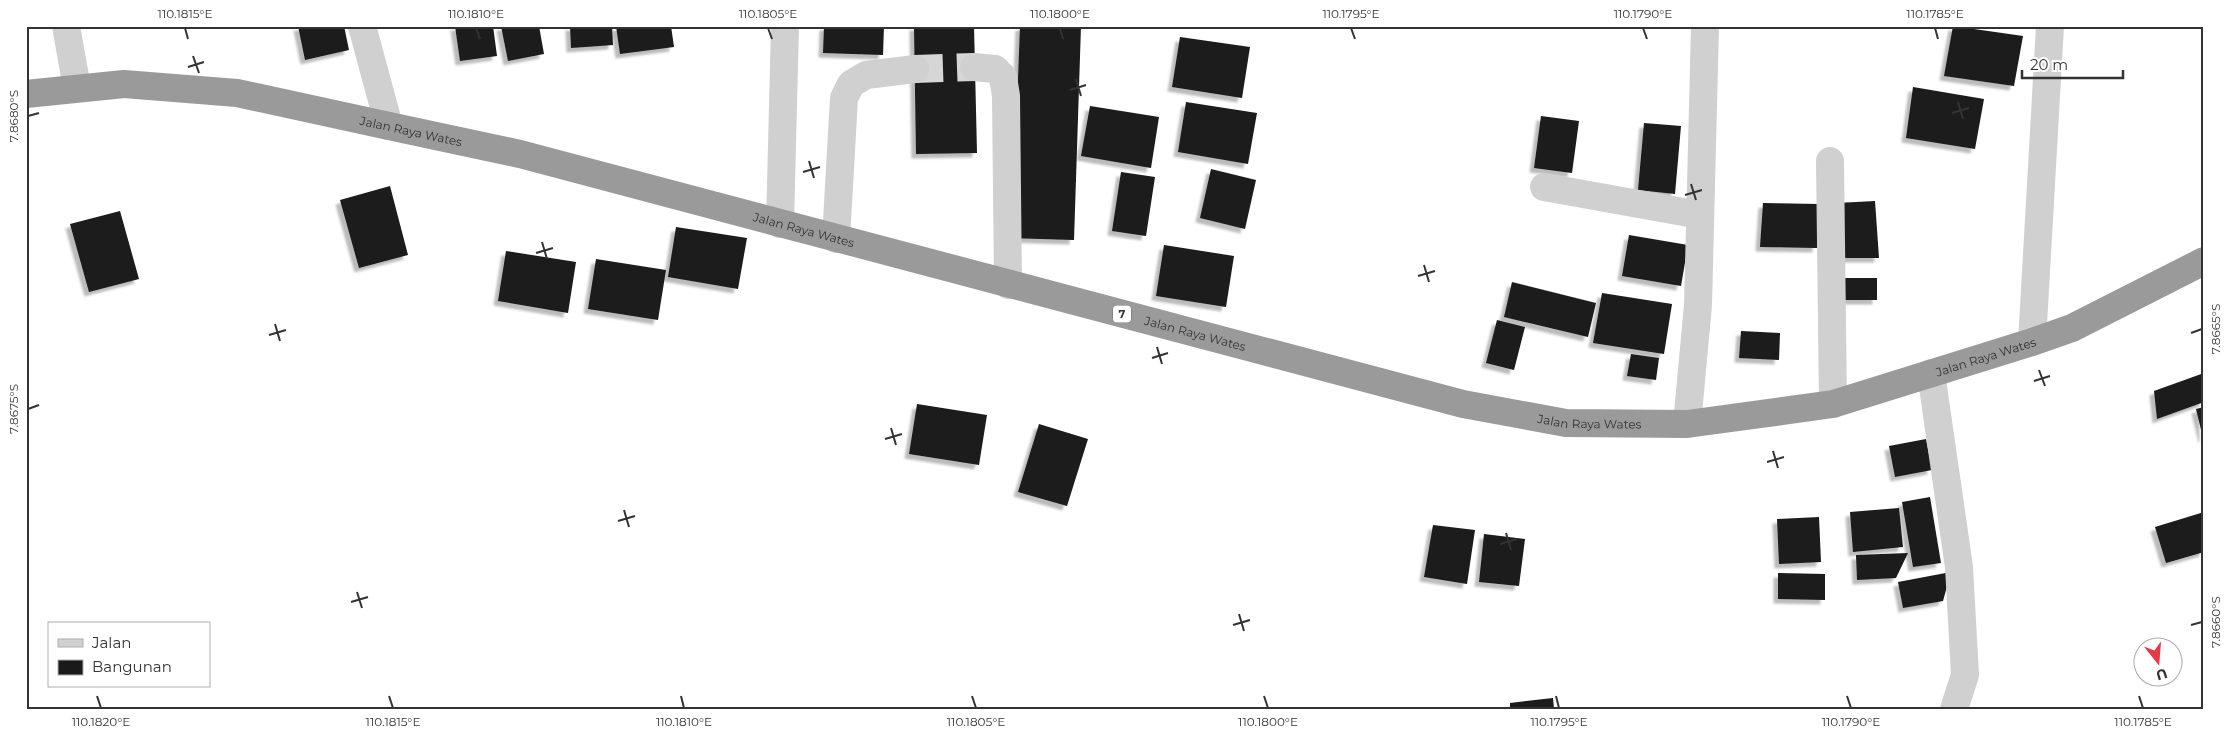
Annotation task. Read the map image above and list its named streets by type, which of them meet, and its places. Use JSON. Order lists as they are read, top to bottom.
{
  "streets": {
    "highway": ["Jalan Raya Wates", "7"]
  },
  "legend": ["Jalan", "Bangunan"],
  "scale_bar": "20 m",
  "north": "bottom",
  "coordinates": [
    "110.1815°E",
    "110.1810°E",
    "110.1805°E",
    "110.1800°E",
    "110.1795°E",
    "110.1790°E",
    "110.1785°E",
    "7.8680°S",
    "7.8665°S",
    "7.8675°S",
    "7.8660°S",
    "110.1820°E"
  ]
}
